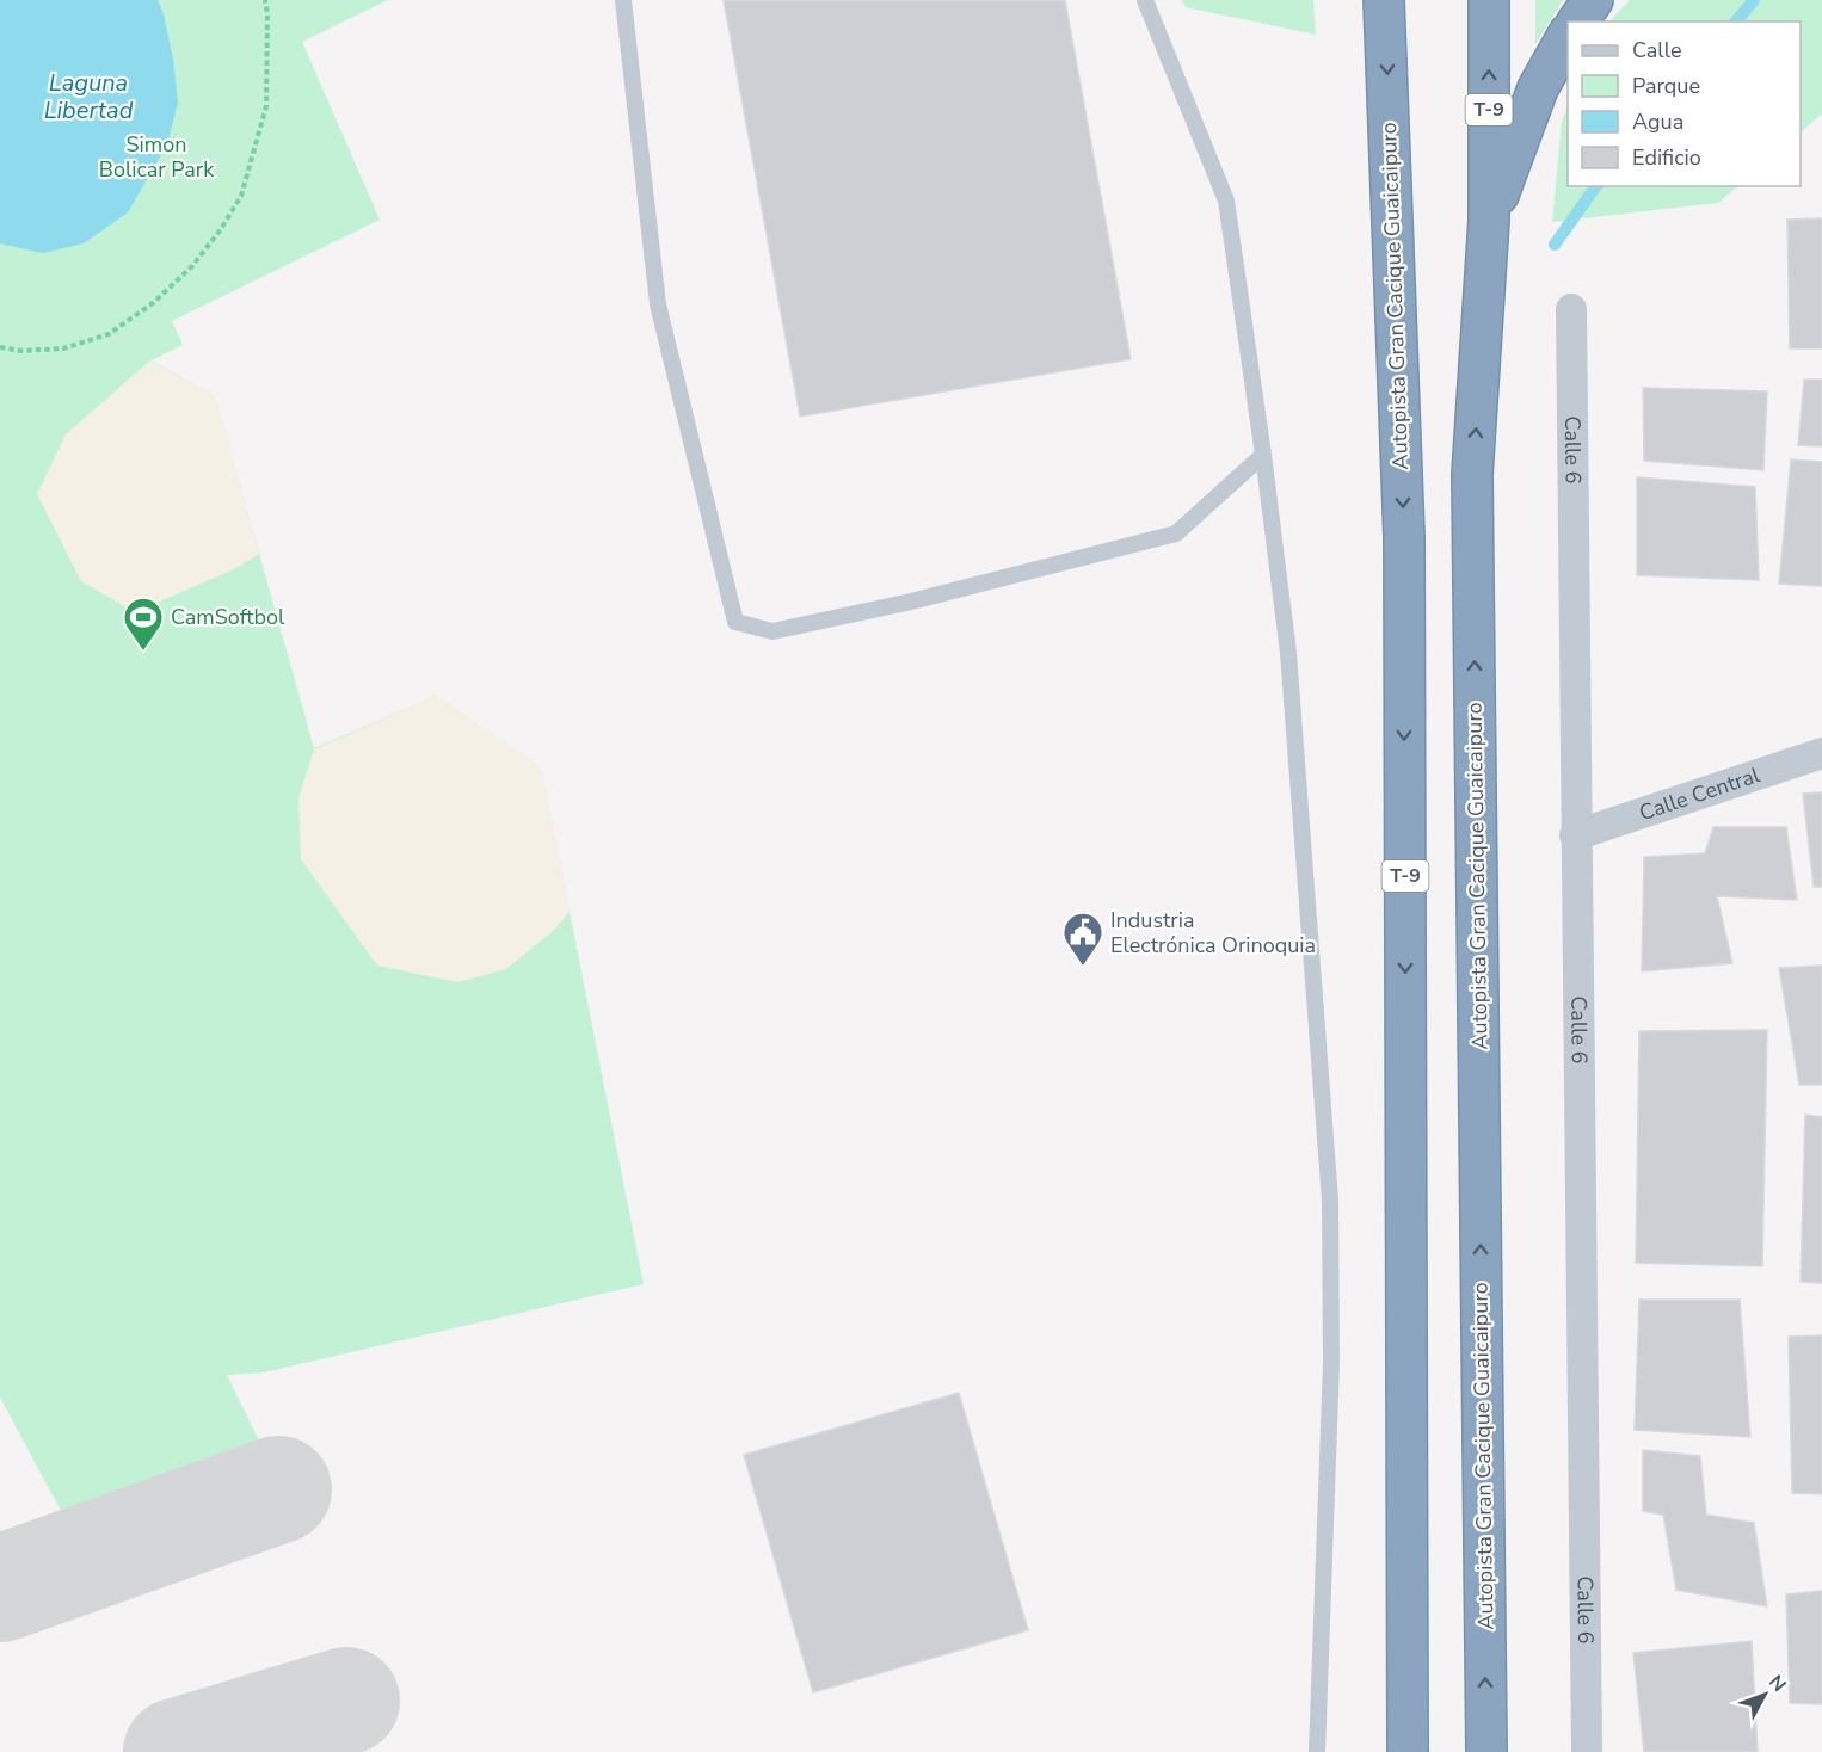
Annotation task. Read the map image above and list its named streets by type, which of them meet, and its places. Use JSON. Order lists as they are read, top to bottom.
{
  "streets": {
    "highway": ["T-9", "Autopista Gran Cacique Guaicaipuro"],
    "street": ["Calle 6", "Calle Central"]
  },
  "crossings": [
    ["Calle 6", "Calle Central"]
  ],
  "water": ["Laguna Libertad"],
  "parks": ["Simon Bolicar Park"],
  "places": {
    "sports": ["CamSoftbol"],
    "public building": ["Industria Electrónica Orinoquia"]
  },
  "legend": [
    "Calle",
    "Parque",
    "Agua",
    "Edificio"
  ],
  "north": "top right"
}
